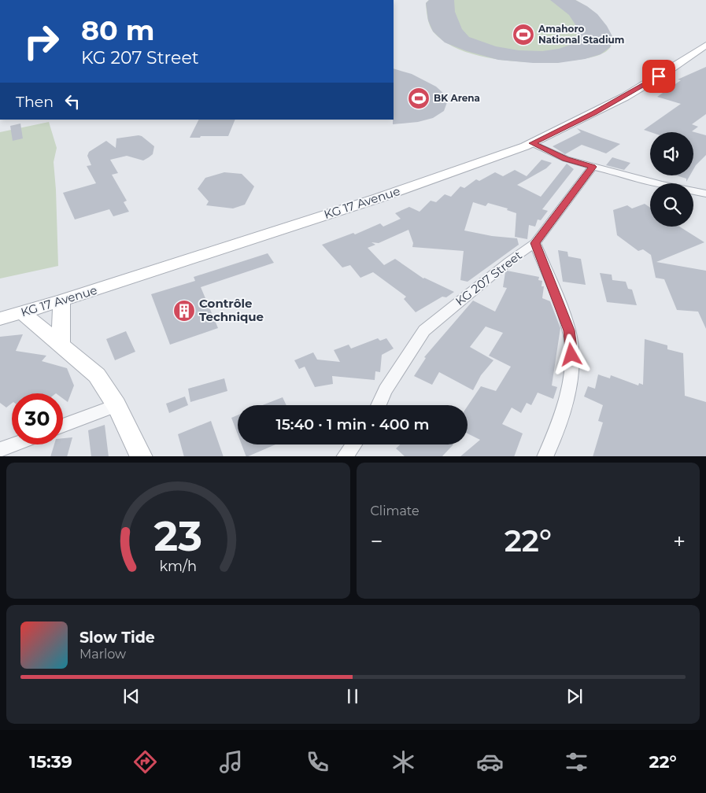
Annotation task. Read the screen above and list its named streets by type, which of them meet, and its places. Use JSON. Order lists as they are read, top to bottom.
{
  "streets": {
    "street": ["KG 17 Avenue", "KG 207 Street"]
  },
  "places": {
    "sports": ["Amahoro National Stadium", "BK Arena"],
    "building": ["Contrôle Technique"]
  },
  "page": {
    "turn": ["80 m", "KG 207 Street"],
    "then": "Then",
    "limit": "30",
    "trip": "15:40 · 1 min · 400 m",
    "tile": "Climate",
    "heat": ["−", "22°", "+"],
    "song": ["Slow Tide", "Marlow"],
    "tabs": ["15:39", "22°"],
    "gauge": ["23", "km/h"]
  }
}
